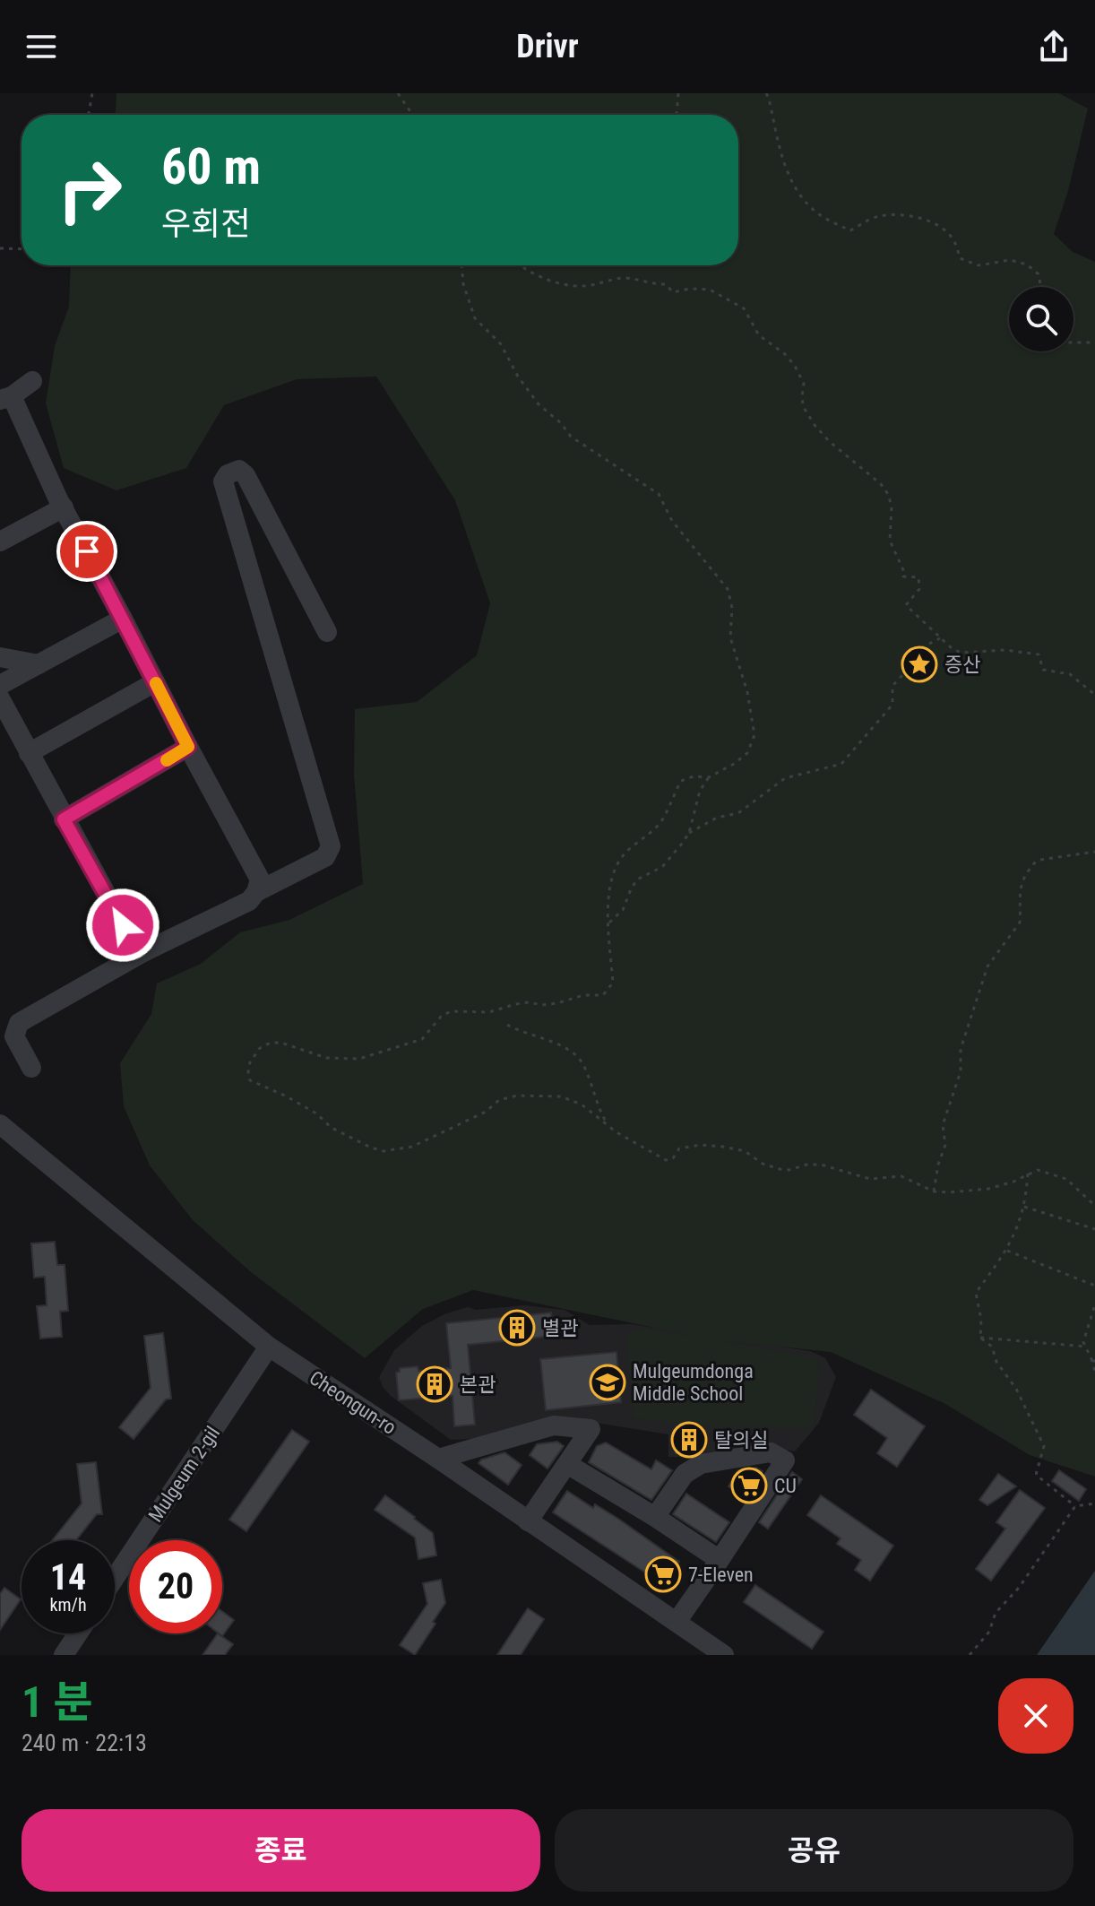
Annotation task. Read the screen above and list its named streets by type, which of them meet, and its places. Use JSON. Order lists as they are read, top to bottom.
{
  "streets": {
    "street": ["Cheongun-ro", "Mulgeum 2-gil"]
  },
  "crossings": [
    ["Cheongun-ro", "Mulgeum 2-gil"]
  ],
  "places": {
    "place": ["증산"],
    "building": ["별관", "본관", "탈의실"],
    "school or university": ["Mulgeumdonga Middle School"],
    "supermarket": ["CU", "7-Eleven"]
  },
  "page": {
    "header": "Drivr",
    "turn": ["60 m", "우회전"],
    "speed": "14 km/h",
    "limit": "20",
    "heading": ["1 분", "240 m · 22:13"],
    "buttons": ["종료", "공유"]
  }
}
